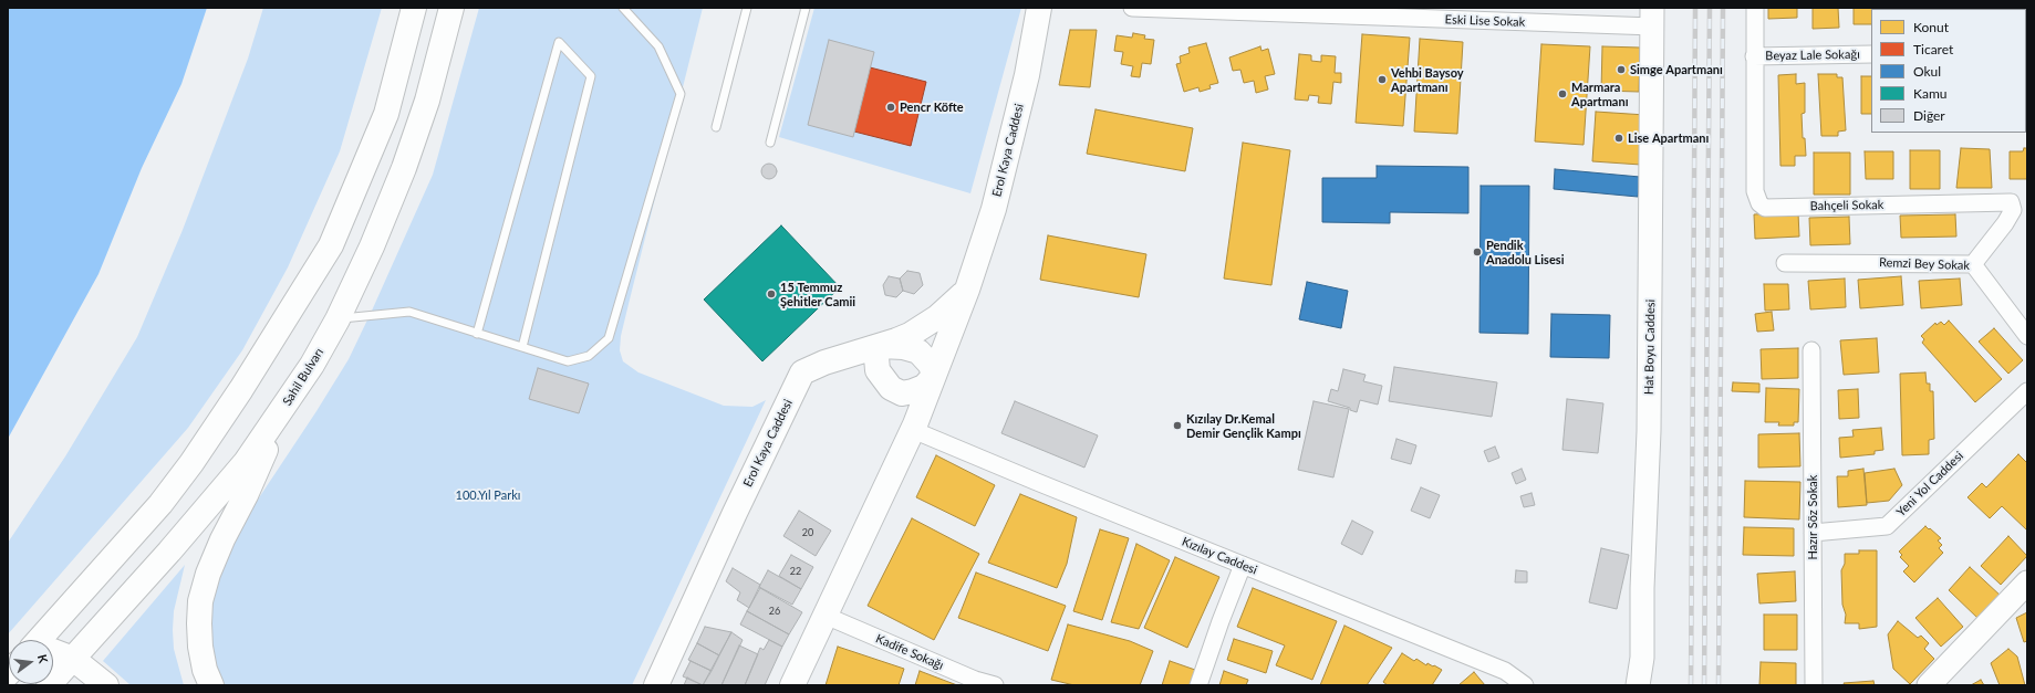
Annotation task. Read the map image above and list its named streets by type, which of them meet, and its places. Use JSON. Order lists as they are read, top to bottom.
{
  "streets": {
    "main road": ["Erol Kaya Caddesi", "Sahil Bulvarı"],
    "street": [
      "Eski Lise Sokak",
      "Beyaz Lale Sokağı",
      "Bahçeli Sokak",
      "Remzi Bey Sokak",
      "Hat Boyu Caddesi",
      "Yeni Yol Caddesi",
      "Hazır Söz Sokak",
      "Kızılay Caddesi",
      "Kadife Sokağı"
    ]
  },
  "crossings": [
    ["Eski Lise Sokak", "Hat Boyu Caddesi"],
    ["Beyaz Lale Sokağı", "Bahçeli Sokak"],
    ["Erol Kaya Caddesi", "Kızılay Caddesi"],
    ["Erol Kaya Caddesi", "Kadife Sokağı"],
    ["Bahçeli Sokak", "Remzi Bey Sokak"],
    ["Yeni Yol Caddesi", "Hazır Söz Sokak"]
  ],
  "parks": ["100.Yıl Parkı"],
  "places": [
    "Simge Apartmanı",
    "Vehbi Baysoy Apartmanı",
    "Marmara Apartmanı",
    "Pencr Köfte",
    "Lise Apartmanı",
    "Pendik Anadolu Lisesi",
    "15 Temmuz Şehitler Camii",
    "Kızılay Dr.Kemal Demir Gençlik Kampı"
  ],
  "house_numbers": ["20", "22", "26"],
  "legend": [
    "Konut",
    "Ticaret",
    "Okul",
    "Kamu",
    "Diğer"
  ],
  "north": "right"
}
